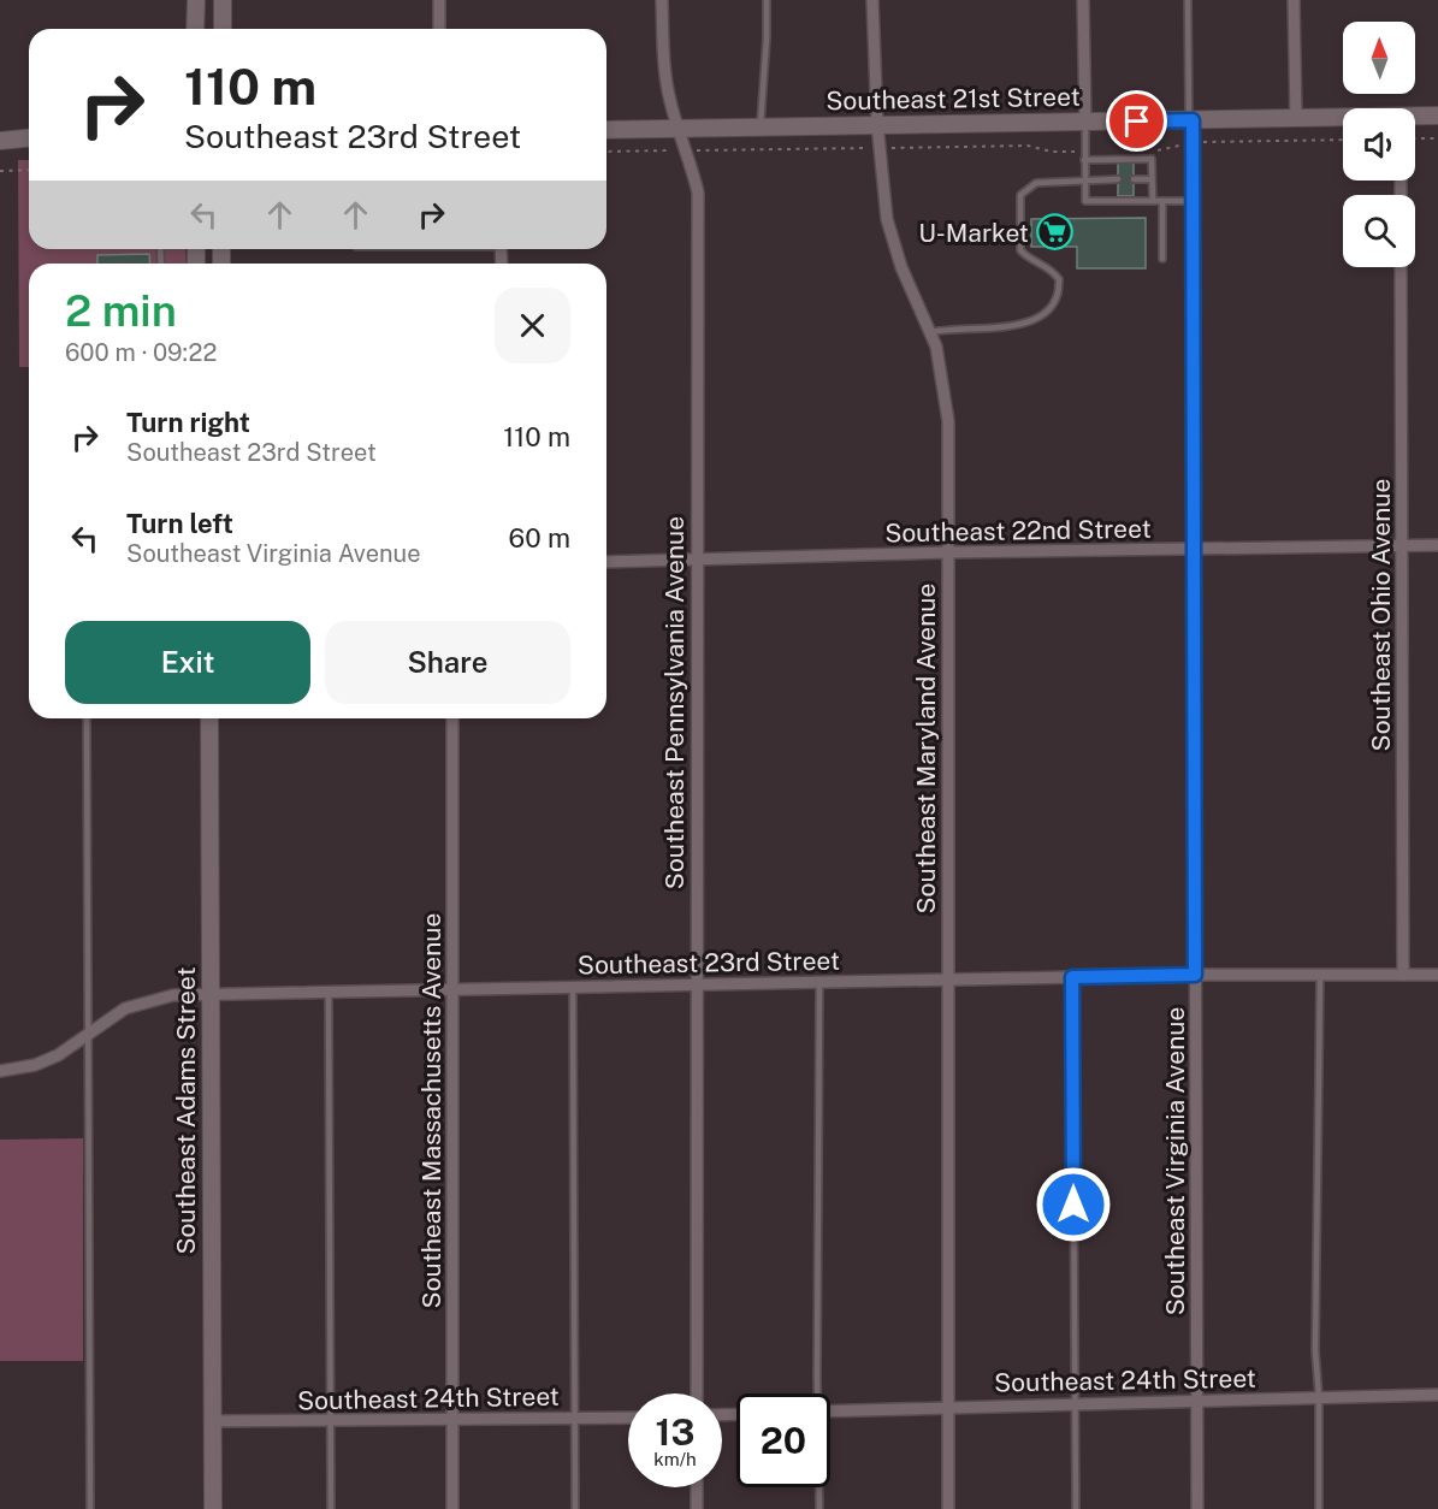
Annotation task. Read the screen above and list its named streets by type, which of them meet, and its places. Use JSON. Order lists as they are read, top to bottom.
{
  "streets": {
    "main road": ["Southeast 21st Street", "Southeast Adams Street"],
    "street": [
      "Southeast 22nd Street",
      "Southeast Ohio Avenue",
      "Southeast Pennsylvania Avenue",
      "Southeast Maryland Avenue",
      "Southeast 23rd Street",
      "Southeast Massachusetts Avenue",
      "Southeast Virginia Avenue",
      "Southeast 24th Street"
    ]
  },
  "crossings": [
    ["Southeast 21st Street", "Southeast Pennsylvania Avenue"],
    ["Southeast 21st Street", "Southeast Maryland Avenue"],
    ["Southeast 21st Street", "Southeast Virginia Avenue"],
    ["Southeast 22nd Street", "Southeast Ohio Avenue"],
    ["Southeast 22nd Street", "Southeast Pennsylvania Avenue"],
    ["Southeast 22nd Street", "Southeast Maryland Avenue"],
    ["Southeast 22nd Street", "Southeast Virginia Avenue"],
    ["Southeast Ohio Avenue", "Southeast 23rd Street"],
    ["Southeast Pennsylvania Avenue", "Southeast 23rd Street"],
    ["Southeast Maryland Avenue", "Southeast 23rd Street"],
    ["Southeast Maryland Avenue", "Southeast 24th Street"],
    ["Southeast 23rd Street", "Southeast Adams Street"],
    ["Southeast 23rd Street", "Southeast Massachusetts Avenue"],
    ["Southeast 23rd Street", "Southeast Virginia Avenue"],
    ["Southeast Adams Street", "Southeast 24th Street"],
    ["Southeast Massachusetts Avenue", "Southeast 24th Street"],
    ["Southeast Virginia Avenue", "Southeast 24th Street"]
  ],
  "places": {
    "supermarket": ["U-Market"]
  },
  "north": "top",
  "page": {
    "turn": ["110 m", "Southeast 23rd Street"],
    "heading": ["2 min", "600 m · 09:22"],
    "list": [
      {
        "name": "Turn right",
        "note": "Southeast 23rd Street",
        "value": "110 m"
      },
      {
        "name": "Turn left",
        "note": "Southeast Virginia Avenue",
        "value": "60 m"
      }
    ],
    "buttons": ["Exit", "Share"],
    "speed": "13 km/h",
    "limit": "20"
  }
}
